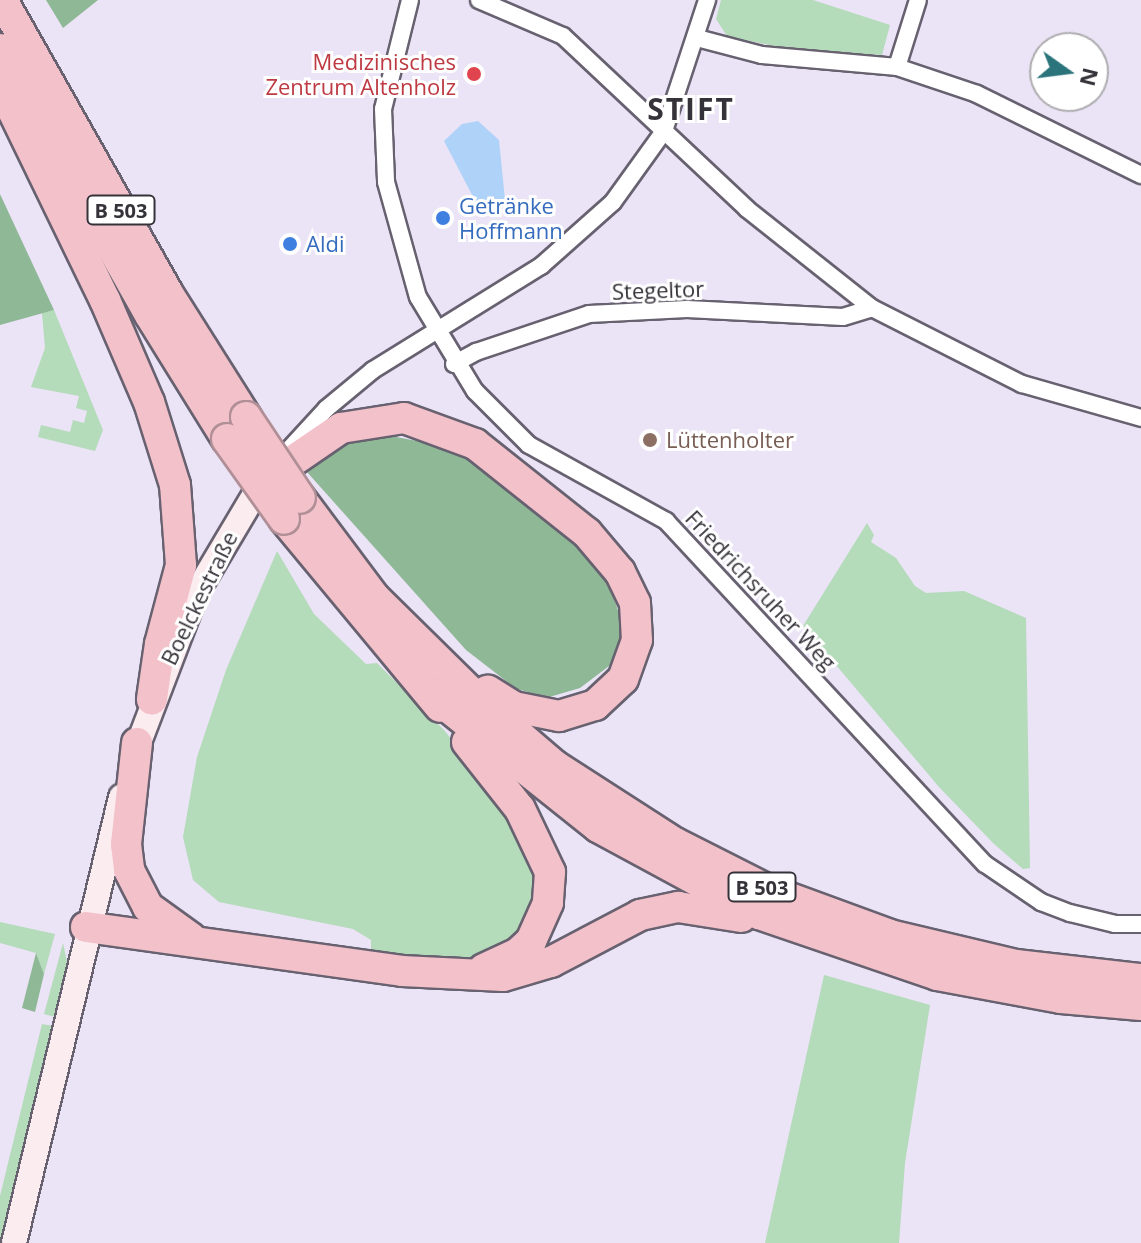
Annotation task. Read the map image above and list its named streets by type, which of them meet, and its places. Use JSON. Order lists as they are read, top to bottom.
{
  "streets": {
    "highway": ["B 503"],
    "street": ["Stegeltor", "Friedrichsruher Weg", "Boelckestraße"]
  },
  "crossings": [
    ["B 503", "Boelckestraße"],
    ["Stegeltor", "Friedrichsruher Weg"],
    ["Friedrichsruher Weg", "Boelckestraße"]
  ],
  "districts": ["STIFT"],
  "places": [
    "Medizinisches Zentrum Altenholz",
    "Getränke Hoffmann",
    "Aldi",
    "Lüttenholter"
  ],
  "north": "right"
}
